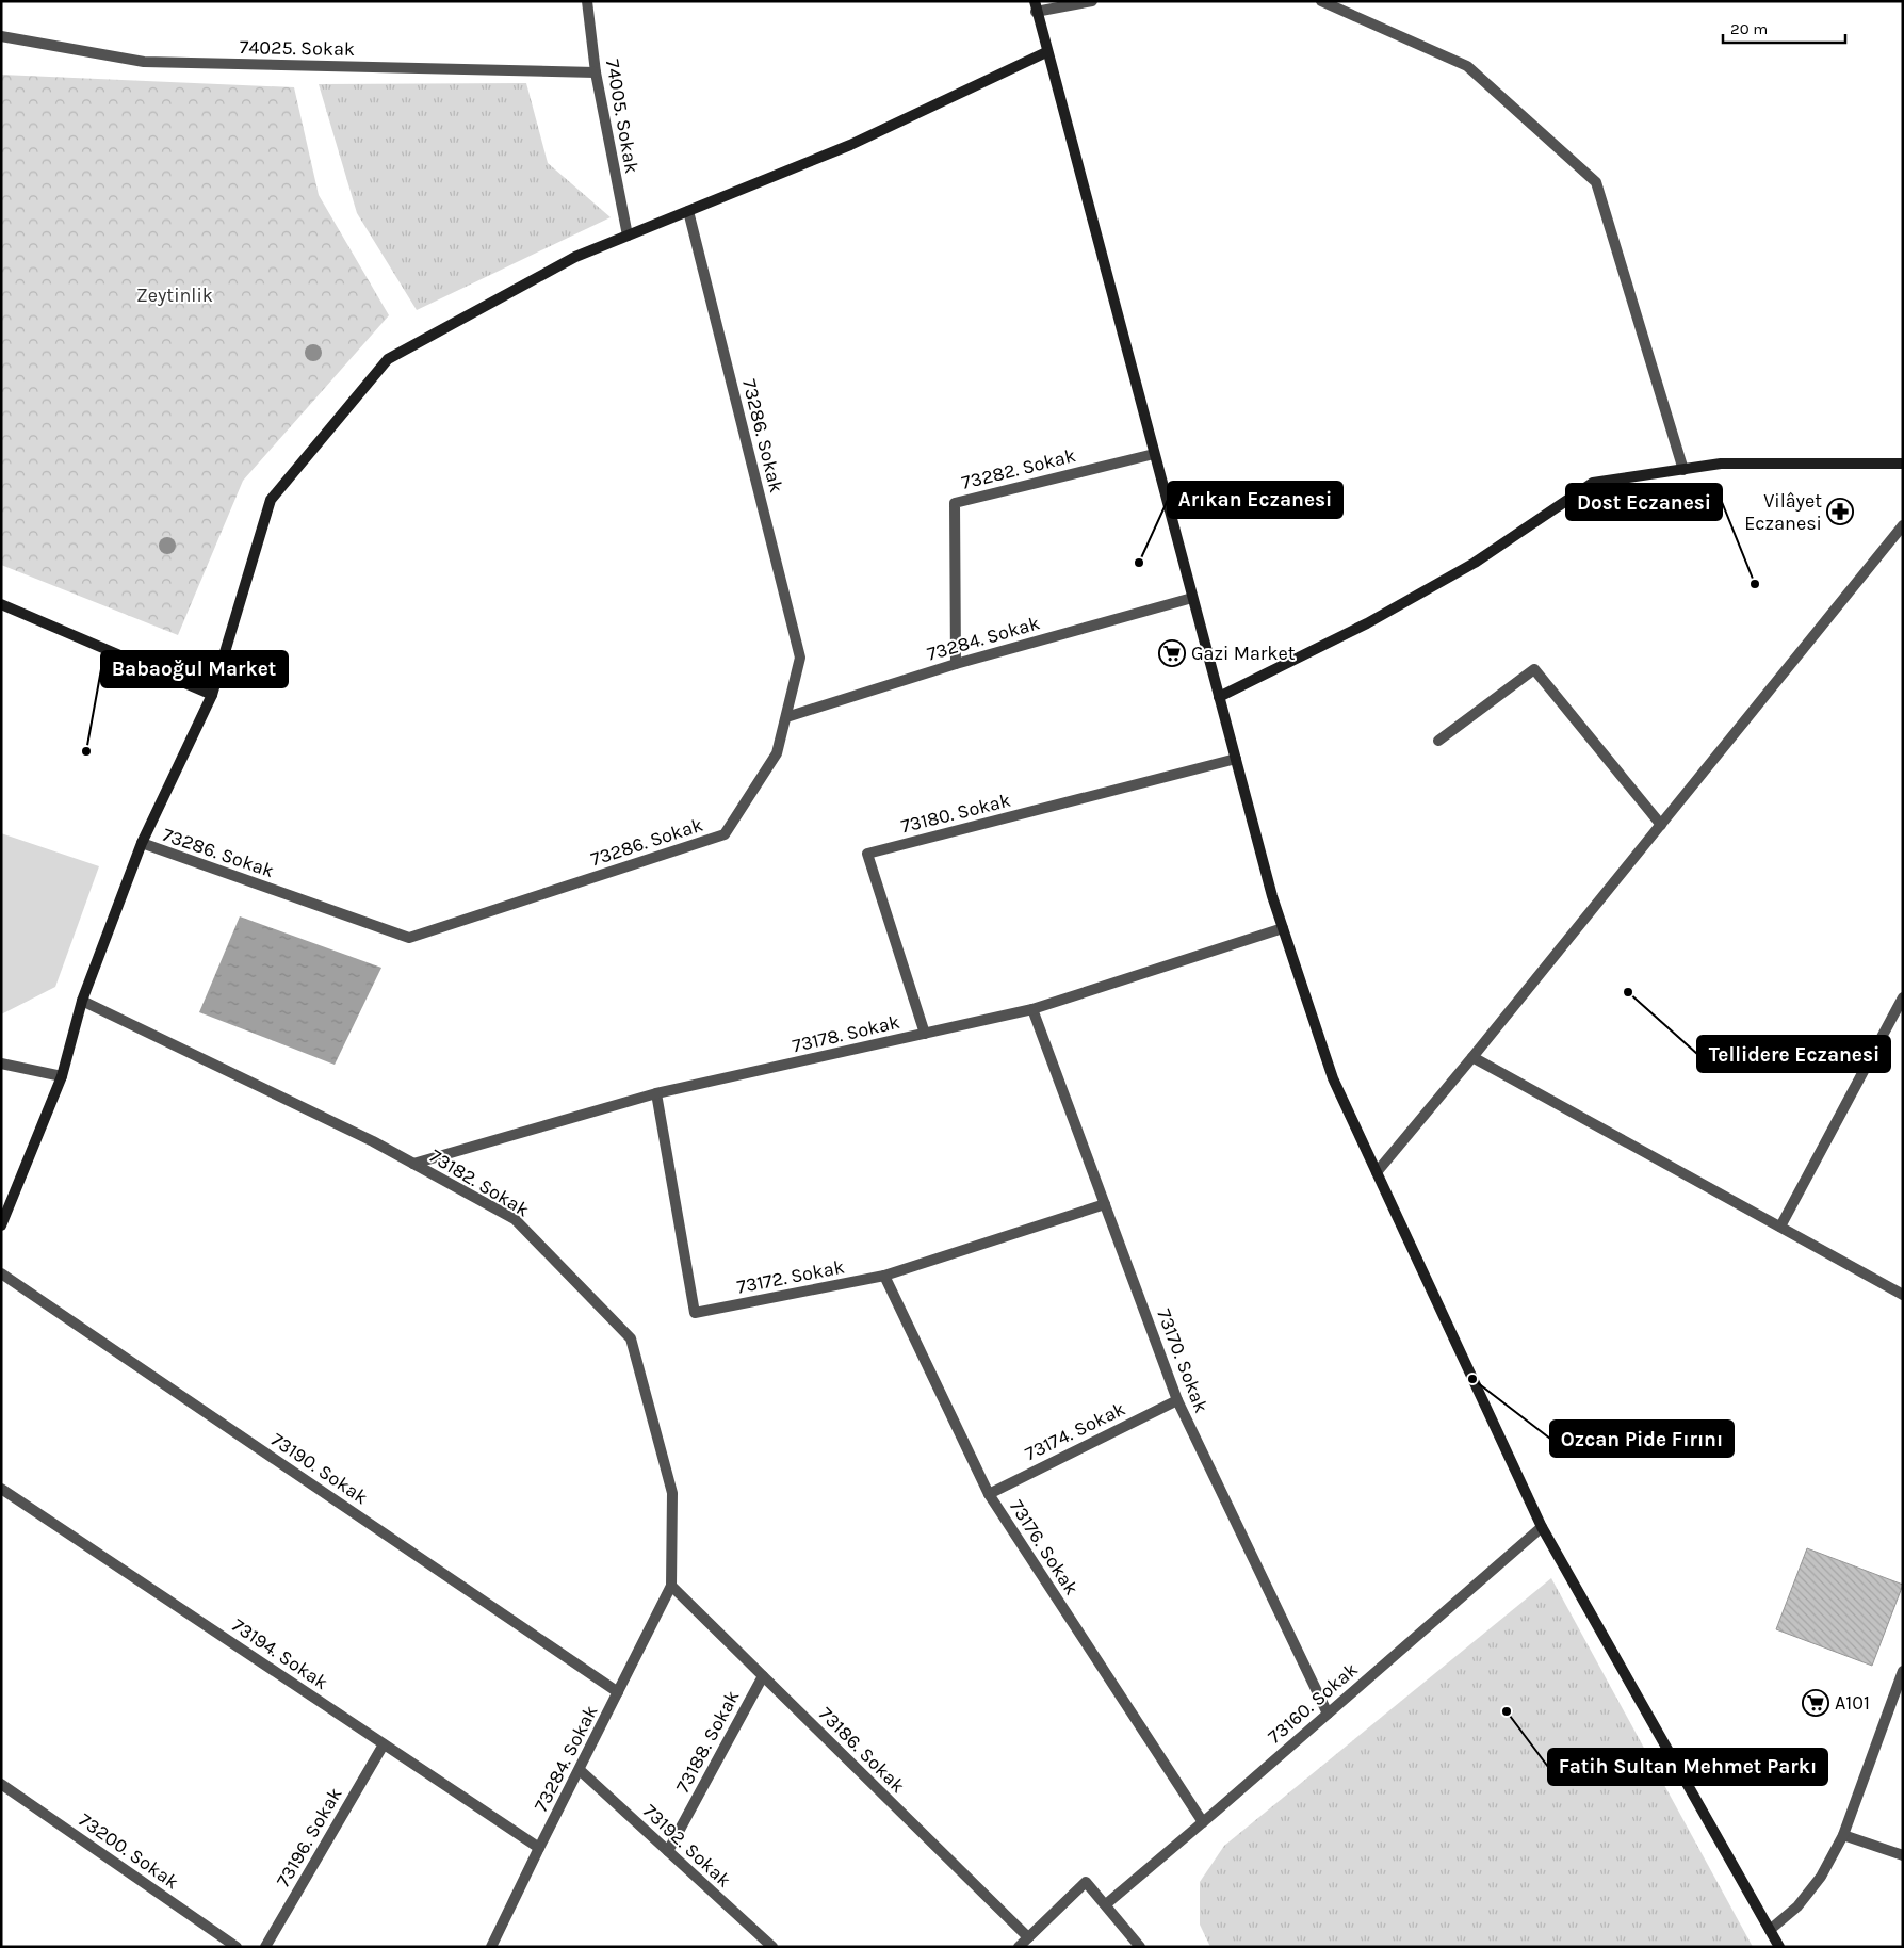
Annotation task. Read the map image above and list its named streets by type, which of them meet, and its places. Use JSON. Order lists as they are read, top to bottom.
{
  "streets": {
    "street": [
      "74025. Sokak",
      "74005. Sokak",
      "73286. Sokak",
      "73282. Sokak",
      "73284. Sokak",
      "73180. Sokak",
      "73178. Sokak",
      "73182. Sokak",
      "73172. Sokak",
      "73170. Sokak",
      "73174. Sokak",
      "73190. Sokak",
      "73176. Sokak",
      "73194. Sokak",
      "73160. Sokak",
      "73188. Sokak",
      "73186. Sokak",
      "73196. Sokak",
      "73192. Sokak",
      "73200. Sokak"
    ]
  },
  "crossings": [
    ["74025. Sokak", "74005. Sokak"],
    ["73286. Sokak", "73284. Sokak"],
    ["73282. Sokak", "73284. Sokak"],
    ["73284. Sokak", "73182. Sokak"],
    ["73284. Sokak", "73190. Sokak"],
    ["73284. Sokak", "73194. Sokak"],
    ["73284. Sokak", "73186. Sokak"],
    ["73284. Sokak", "73192. Sokak"],
    ["73180. Sokak", "73178. Sokak"],
    ["73178. Sokak", "73182. Sokak"],
    ["73178. Sokak", "73172. Sokak"],
    ["73178. Sokak", "73170. Sokak"],
    ["73182. Sokak", "73186. Sokak"],
    ["73172. Sokak", "73170. Sokak"],
    ["73172. Sokak", "73176. Sokak"],
    ["73170. Sokak", "73174. Sokak"],
    ["73170. Sokak", "73160. Sokak"],
    ["73174. Sokak", "73176. Sokak"],
    ["73176. Sokak", "73160. Sokak"],
    ["73194. Sokak", "73196. Sokak"],
    ["73188. Sokak", "73186. Sokak"],
    ["73188. Sokak", "73192. Sokak"]
  ],
  "parks": ["Zeytinlik"],
  "places": {
    "pharmacy": ["Vilâyet Eczanesi"],
    "other": [
      "Arıkan Eczanesi",
      "Dost Eczanesi",
      "Babaoğul Market",
      "Tellidere Eczanesi",
      "Ozcan Pide Fırını",
      "Fatih Sultan Mehmet Parkı"
    ],
    "supermarket": ["Gazi Market", "A101"]
  },
  "scale_bar": "20 m"
}
